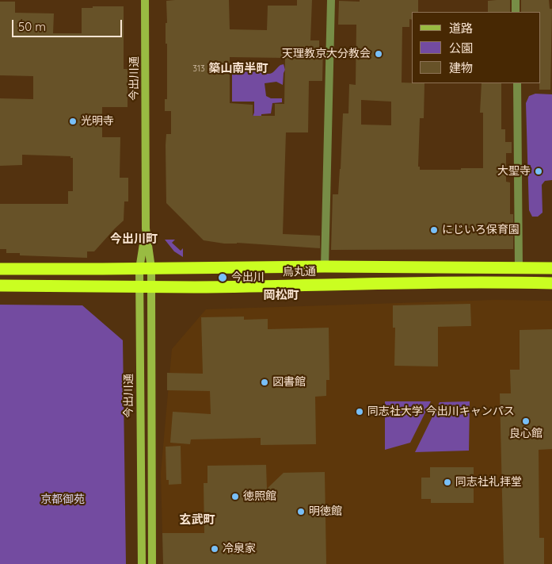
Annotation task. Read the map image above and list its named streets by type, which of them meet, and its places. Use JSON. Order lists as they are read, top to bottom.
{
  "streets": {
    "highway": ["烏丸通"],
    "main road": ["今出川通"]
  },
  "crossings": [
    ["今出川通", "烏丸通"]
  ],
  "districts": [
    "築山南半町",
    "今出川町",
    "岡松町",
    "玄武町"
  ],
  "parks": ["京都御苑"],
  "places": [
    "天理教京大分教会",
    "光明寺",
    "大聖寺",
    "にじいろ保育園",
    "今出川",
    "図書館",
    "同志社大学 今出川キャンパス",
    "良心館",
    "同志社礼拝堂",
    "徳照館",
    "明徳館",
    "冷泉家"
  ],
  "house_numbers": ["313"],
  "legend": ["道路", "公園", "建物"],
  "scale_bar": "50 m"
}
